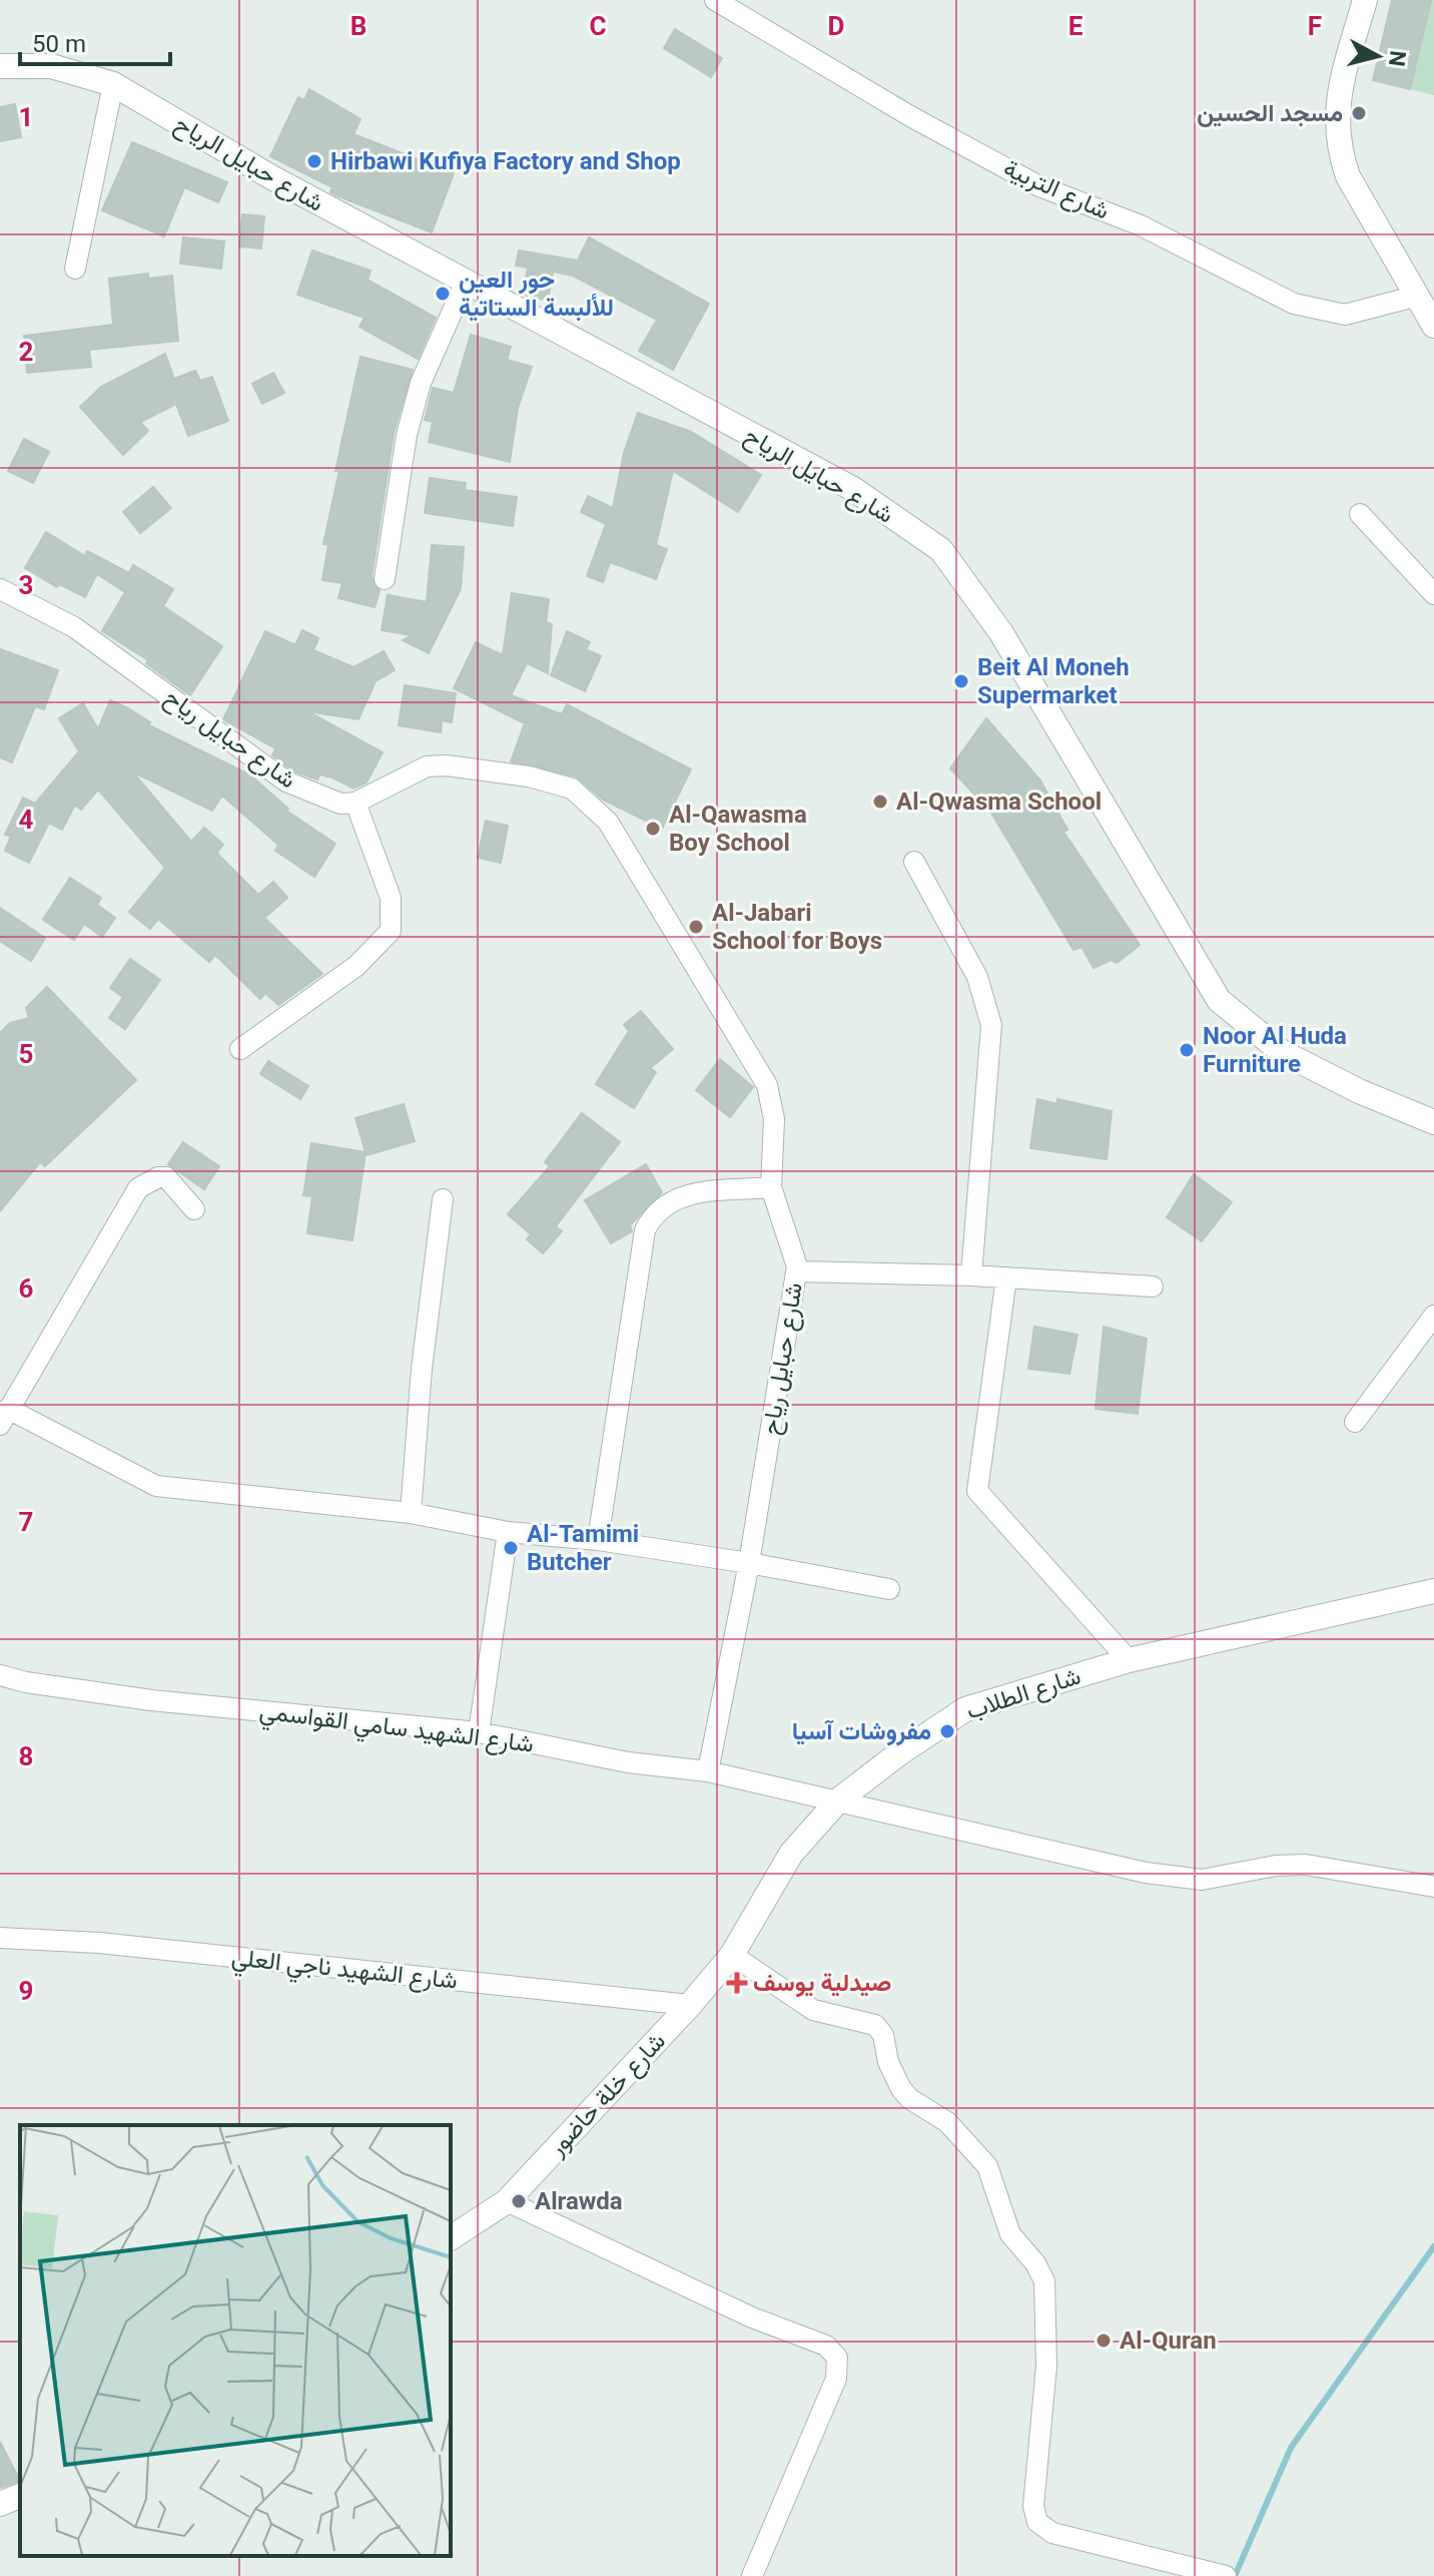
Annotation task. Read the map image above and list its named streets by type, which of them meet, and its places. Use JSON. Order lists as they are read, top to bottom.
{
  "streets": {
    "street": [
      "شارع حبايل الرياح",
      "شارع التربية",
      "شارع حبايل رياح",
      "شارع الطلاب",
      "شارع الشهيد سامي القواسمي",
      "شارع الشهيد ناجي العلي",
      "شارع خلة حاضور"
    ]
  },
  "crossings": [
    ["شارع حبايل رياح", "شارع الشهيد سامي القواسمي"],
    ["شارع الطلاب", "شارع الشهيد سامي القواسمي"],
    ["شارع الطلاب", "شارع الشهيد ناجي العلي"],
    ["شارع الطلاب", "شارع خلة حاضور"],
    ["شارع الشهيد ناجي العلي", "شارع خلة حاضور"]
  ],
  "places": {
    "other": [
      "مسجد الحسين",
      "Hirbawi Kufiya Factory and Shop",
      "حور العين للألبسة الستاتية",
      "Beit Al Moneh Supermarket",
      "Al-Qwasma School",
      "Al-Qawasma Boy School",
      "Al-Jabari School for Boys",
      "Noor Al Huda Furniture",
      "Al-Tamimi Butcher",
      "مفروشات آسيا",
      "Alrawda",
      "Al-Quran"
    ],
    "health": ["صيدلية يوسف"]
  },
  "scale_bar": "50 m",
  "north": "right",
  "grid": {
    "columns": [
      "B",
      "C",
      "D",
      "E",
      "F"
    ],
    "rows": [
      "1",
      "2",
      "3",
      "4",
      "5",
      "6",
      "7",
      "8",
      "9"
    ]
  }
}
